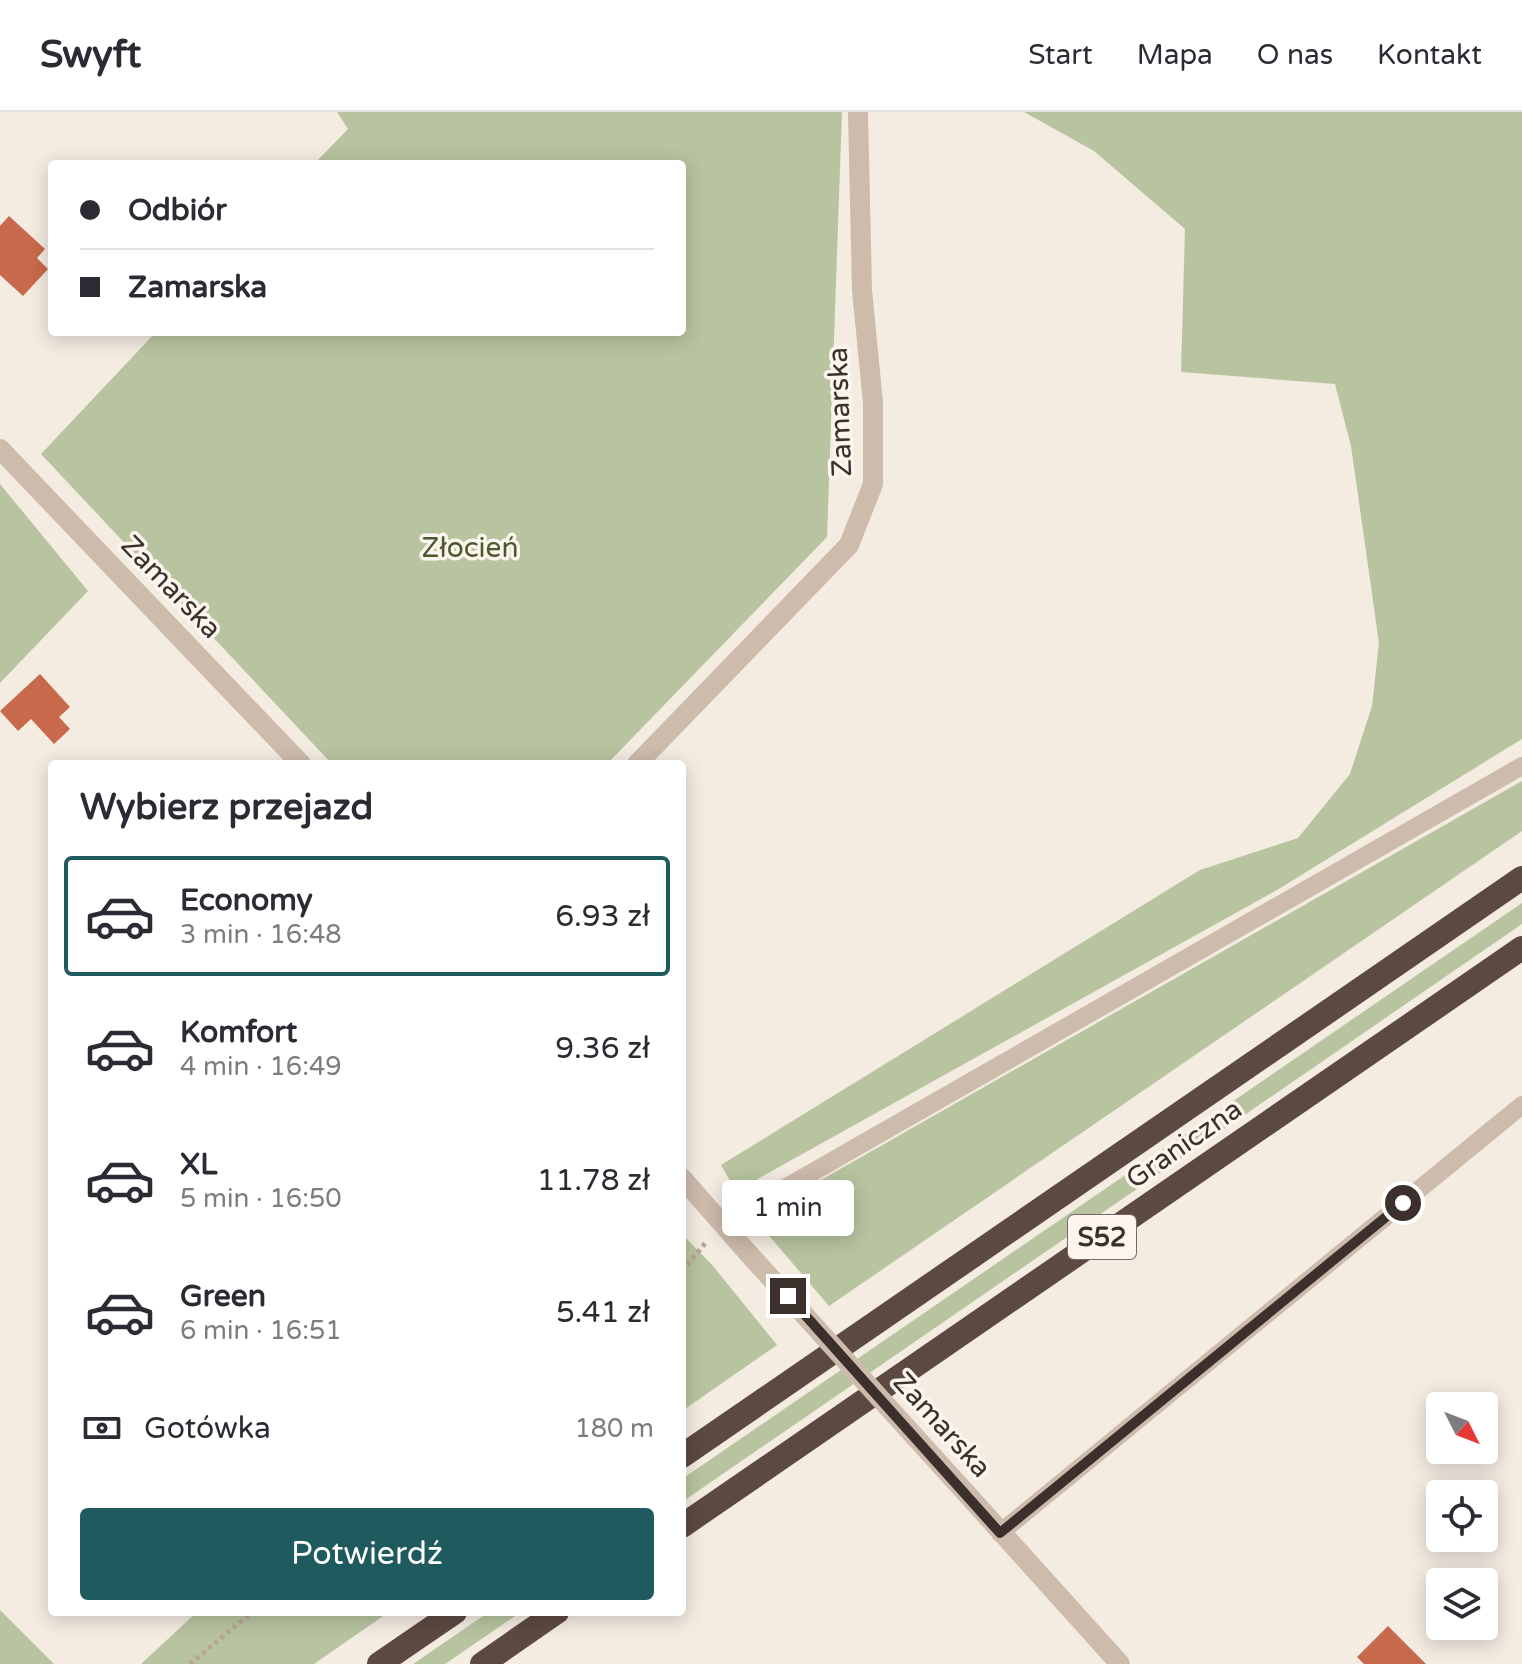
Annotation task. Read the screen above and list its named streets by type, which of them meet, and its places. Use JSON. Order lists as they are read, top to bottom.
{
  "streets": {
    "highway": ["Graniczna", "S52"],
    "street": ["Zamarska"]
  },
  "parks": ["Złocień"],
  "north": "bottom right",
  "page": {
    "header": "Swyft",
    "nav": [
      "Start",
      "Mapa",
      "O nas",
      "Kontakt"
    ],
    "banner": ["Odbiór", "Zamarska"],
    "heading": "Wybierz przejazd",
    "list": [
      {
        "name": "Economy",
        "note": "3 min · 16:48",
        "value": "6.93 zł"
      },
      {
        "name": "Komfort",
        "note": "4 min · 16:49",
        "value": "9.36 zł"
      },
      {
        "name": "XL",
        "note": "5 min · 16:50",
        "value": "11.78 zł"
      },
      {
        "name": "Green",
        "note": "6 min · 16:51",
        "value": "5.41 zł"
      }
    ],
    "bubble": "1 min",
    "pay": ["Gotówka", "180 m"],
    "buttons": "Potwierdź"
  }
}
